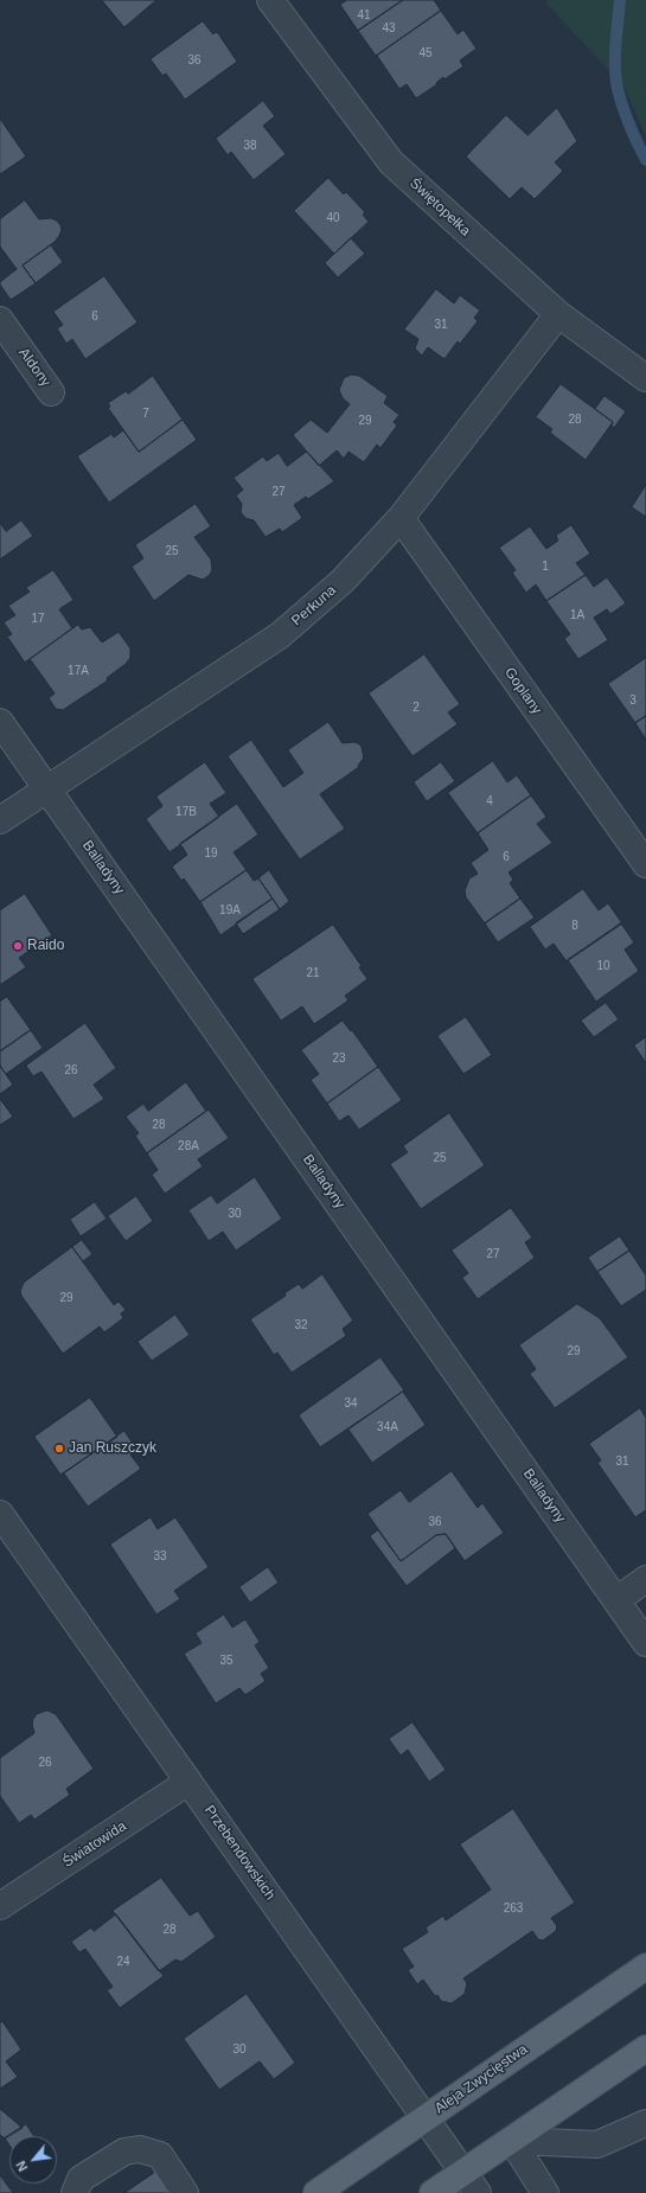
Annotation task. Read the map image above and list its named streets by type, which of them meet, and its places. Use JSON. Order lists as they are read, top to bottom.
{
  "streets": {
    "main road": ["Aleja Zwycięstwa"],
    "street": [
      "Świętopełka",
      "Aldony",
      "Perkuna",
      "Goplany",
      "Balladyny",
      "Światowida",
      "Przebendowskich"
    ]
  },
  "crossings": [
    ["Świętopełka", "Perkuna"],
    ["Perkuna", "Goplany"],
    ["Perkuna", "Balladyny"],
    ["Światowida", "Przebendowskich"],
    ["Przebendowskich", "Aleja Zwycięstwa"]
  ],
  "places": ["Raido", "Jan Ruszczyk"],
  "house_numbers": [
    "41",
    "43",
    "45",
    "36",
    "38",
    "40",
    "6",
    "31",
    "7",
    "28",
    "29",
    "27",
    "25",
    "1",
    "1A",
    "17",
    "17A",
    "3",
    "2",
    "4",
    "17B",
    "19",
    "6",
    "19A",
    "8",
    "10",
    "21",
    "23",
    "26",
    "28",
    "28A",
    "25",
    "30",
    "27",
    "29",
    "32",
    "29",
    "34",
    "34A",
    "31",
    "36",
    "33",
    "35",
    "26",
    "263",
    "28",
    "24",
    "30"
  ],
  "north": "bottom left"
}
